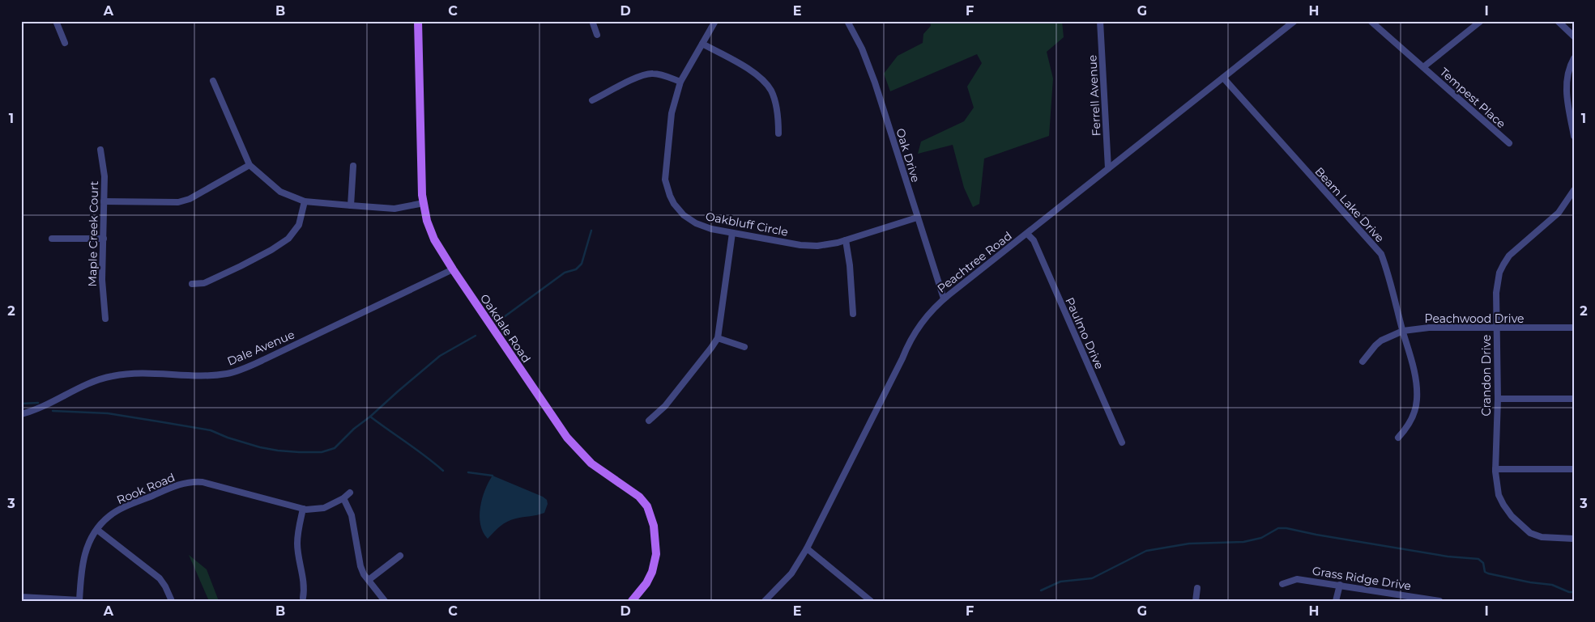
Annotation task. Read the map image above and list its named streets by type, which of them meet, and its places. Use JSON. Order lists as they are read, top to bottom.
{
  "streets": {
    "main road": ["Oakdale Road"],
    "street": [
      "Ferrell Avenue",
      "Tempest Place",
      "Oak Drive",
      "Beam Lake Drive",
      "Oakbluff Circle",
      "Maple Creek Court",
      "Peachtree Road",
      "Peachwood Drive",
      "Paulmo Drive",
      "Dale Avenue",
      "Crandon Drive",
      "Rook Road",
      "Grass Ridge Drive"
    ]
  },
  "crossings": [
    ["Ferrell Avenue", "Peachtree Road"],
    ["Oak Drive", "Oakbluff Circle"],
    ["Oak Drive", "Peachtree Road"],
    ["Beam Lake Drive", "Peachtree Road"],
    ["Beam Lake Drive", "Peachwood Drive"],
    ["Peachtree Road", "Paulmo Drive"],
    ["Peachwood Drive", "Crandon Drive"],
    ["Oakdale Road", "Dale Avenue"]
  ],
  "grid": {
    "columns": [
      "A",
      "B",
      "C",
      "D",
      "E",
      "F",
      "G",
      "H",
      "I"
    ],
    "rows": ["1", "2", "3"]
  }
}
